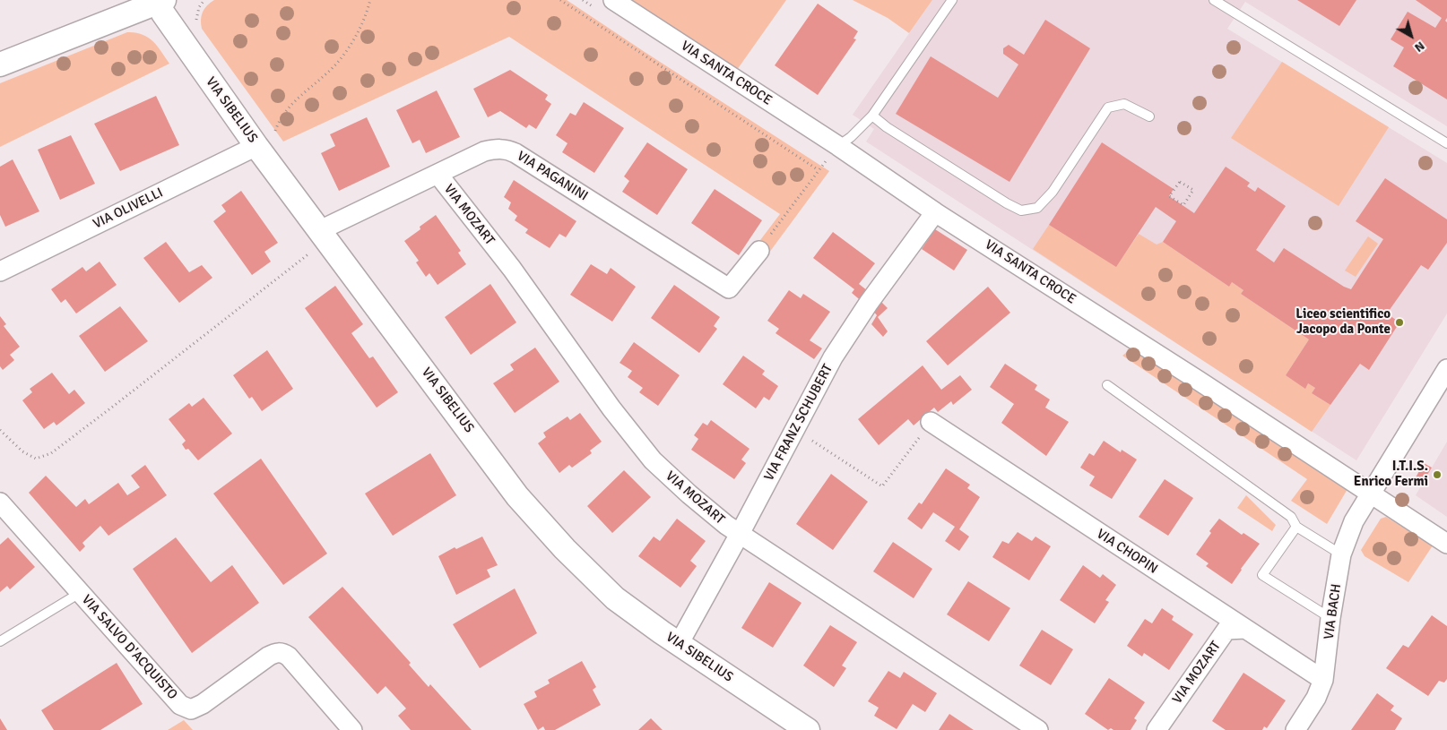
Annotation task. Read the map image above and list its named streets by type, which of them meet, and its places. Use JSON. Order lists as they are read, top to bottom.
{
  "streets": {
    "street": [
      "VIA SANTA CROCE",
      "VIA SIBELIUS",
      "VIA PAGANINI",
      "VIA OLIVELLI",
      "VIA MOZART",
      "VIA FRANZ SCHUBERT",
      "VIA CHOPIN",
      "VIA BACH",
      "VIA SALVO D'ACQUISTO"
    ]
  },
  "crossings": [
    ["VIA SANTA CROCE", "VIA FRANZ SCHUBERT"],
    ["VIA SANTA CROCE", "VIA BACH"],
    ["VIA SIBELIUS", "VIA PAGANINI"],
    ["VIA SIBELIUS", "VIA OLIVELLI"],
    ["VIA SIBELIUS", "VIA FRANZ SCHUBERT"],
    ["VIA PAGANINI", "VIA MOZART"],
    ["VIA MOZART", "VIA FRANZ SCHUBERT"],
    ["VIA MOZART", "VIA CHOPIN"],
    ["VIA CHOPIN", "VIA BACH"]
  ],
  "places": ["Liceo scientifico Jacopo da Ponte", "I.T.I.S. Enrico Fermi"],
  "north": "bottom right"
}
